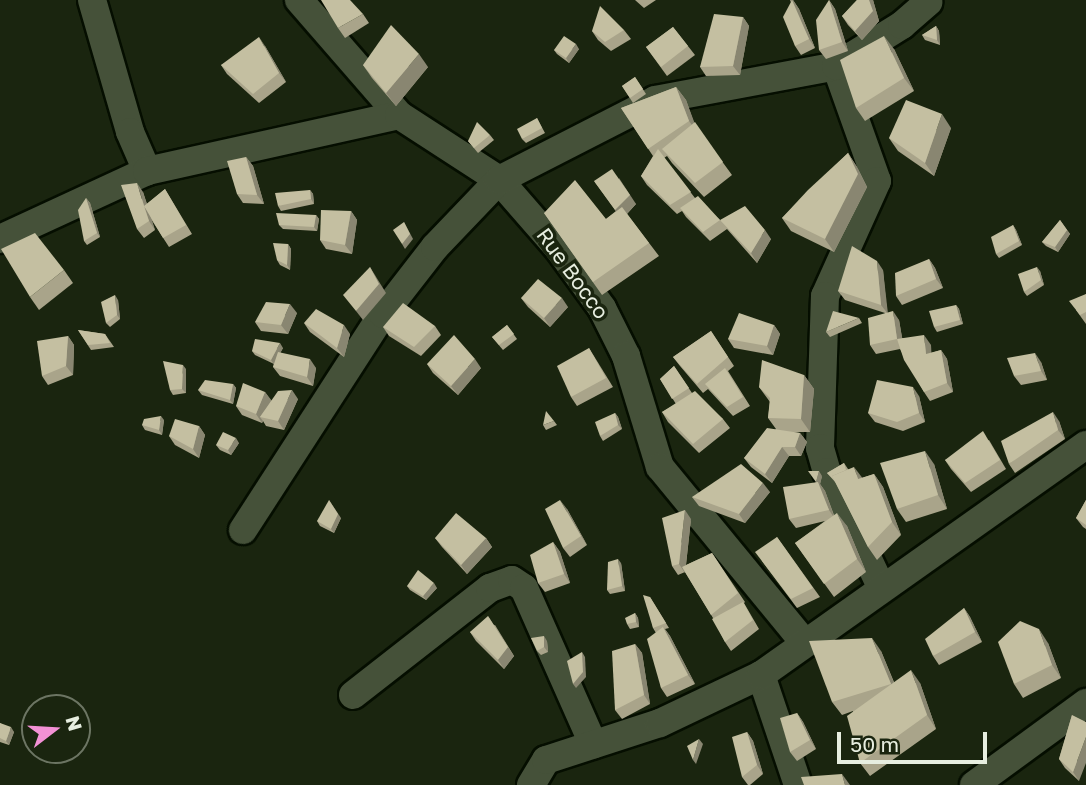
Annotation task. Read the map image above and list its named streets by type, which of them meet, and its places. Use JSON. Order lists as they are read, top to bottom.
{
  "streets": {
    "street": ["Rue Bocco"]
  },
  "scale_bar": "50 m",
  "north": "right"
}
